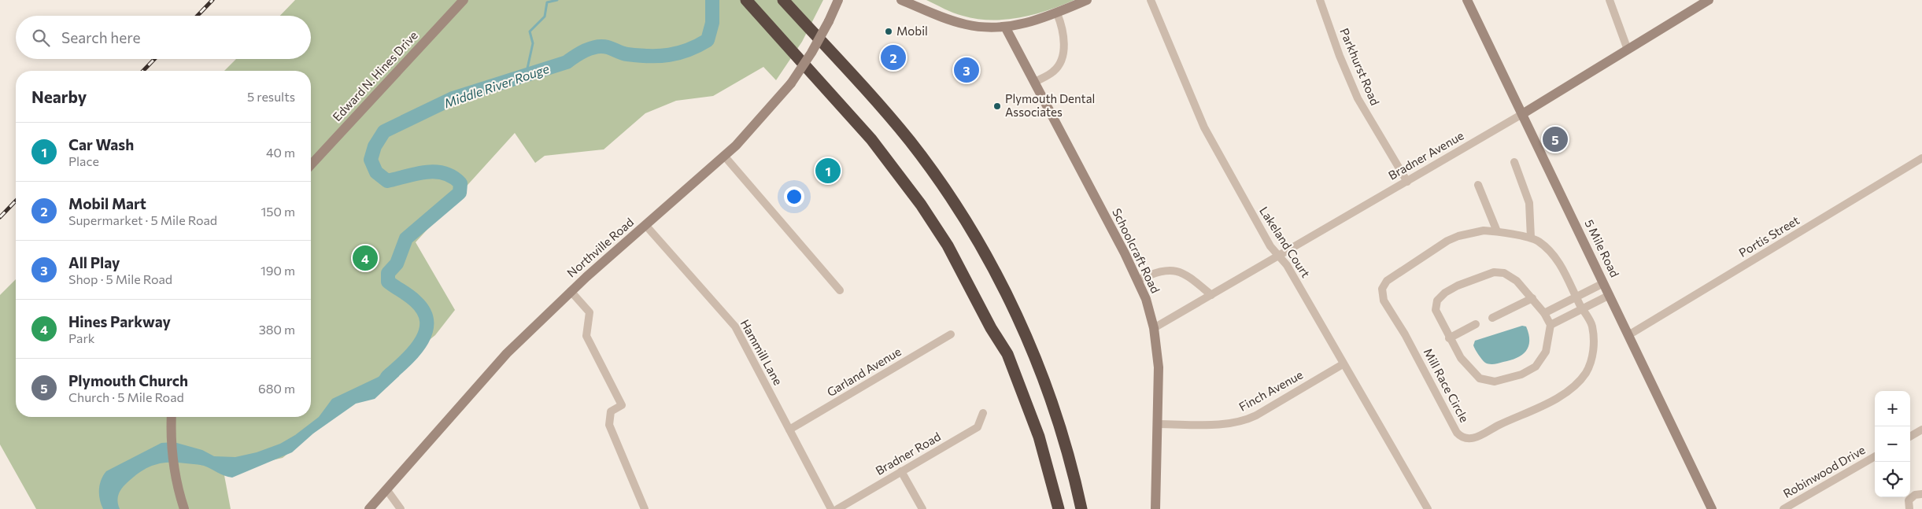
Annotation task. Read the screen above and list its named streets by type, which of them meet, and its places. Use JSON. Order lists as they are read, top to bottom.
{
  "streets": {
    "street": [
      "Parkhurst Road",
      "Edward N. Hines Drive",
      "Bradner Avenue",
      "Portis Street",
      "Lakeland Court",
      "Northville Road",
      "5 Mile Road",
      "Schoolcraft Road",
      "Hammill Lane",
      "Garland Avenue",
      "Mill Race Circle",
      "Finch Avenue",
      "Bradner Road",
      "Robinwood Drive"
    ]
  },
  "crossings": [
    ["Parkhurst Road", "Bradner Avenue"],
    ["Bradner Avenue", "Lakeland Court"],
    ["Bradner Avenue", "5 Mile Road"],
    ["Bradner Avenue", "Schoolcraft Road"],
    ["Portis Street", "5 Mile Road"],
    ["Lakeland Court", "Finch Avenue"],
    ["Northville Road", "Hammill Lane"],
    ["Schoolcraft Road", "Finch Avenue"],
    ["Hammill Lane", "Garland Avenue"]
  ],
  "water": ["Middle River Rouge"],
  "places": ["Mobil", "Plymouth Dental Associates"],
  "page": {
    "search": "Search here",
    "pins": [
      "2",
      "3",
      "5",
      "1",
      "4"
    ],
    "heading": ["Nearby", "5 results"],
    "list": [
      {
        "mark": "1",
        "name": "Car Wash",
        "note": "Place",
        "value": "40 m"
      },
      {
        "mark": "2",
        "name": "Mobil Mart",
        "note": "Supermarket · 5 Mile Road",
        "value": "150 m"
      },
      {
        "mark": "3",
        "name": "All Play",
        "note": "Shop · 5 Mile Road",
        "value": "190 m"
      },
      {
        "mark": "4",
        "name": "Hines Parkway",
        "note": "Park",
        "value": "380 m"
      },
      {
        "mark": "5",
        "name": "Plymouth Church",
        "note": "Church · 5 Mile Road",
        "value": "680 m"
      }
    ],
    "map_buttons": ["+", "−"]
  }
}
